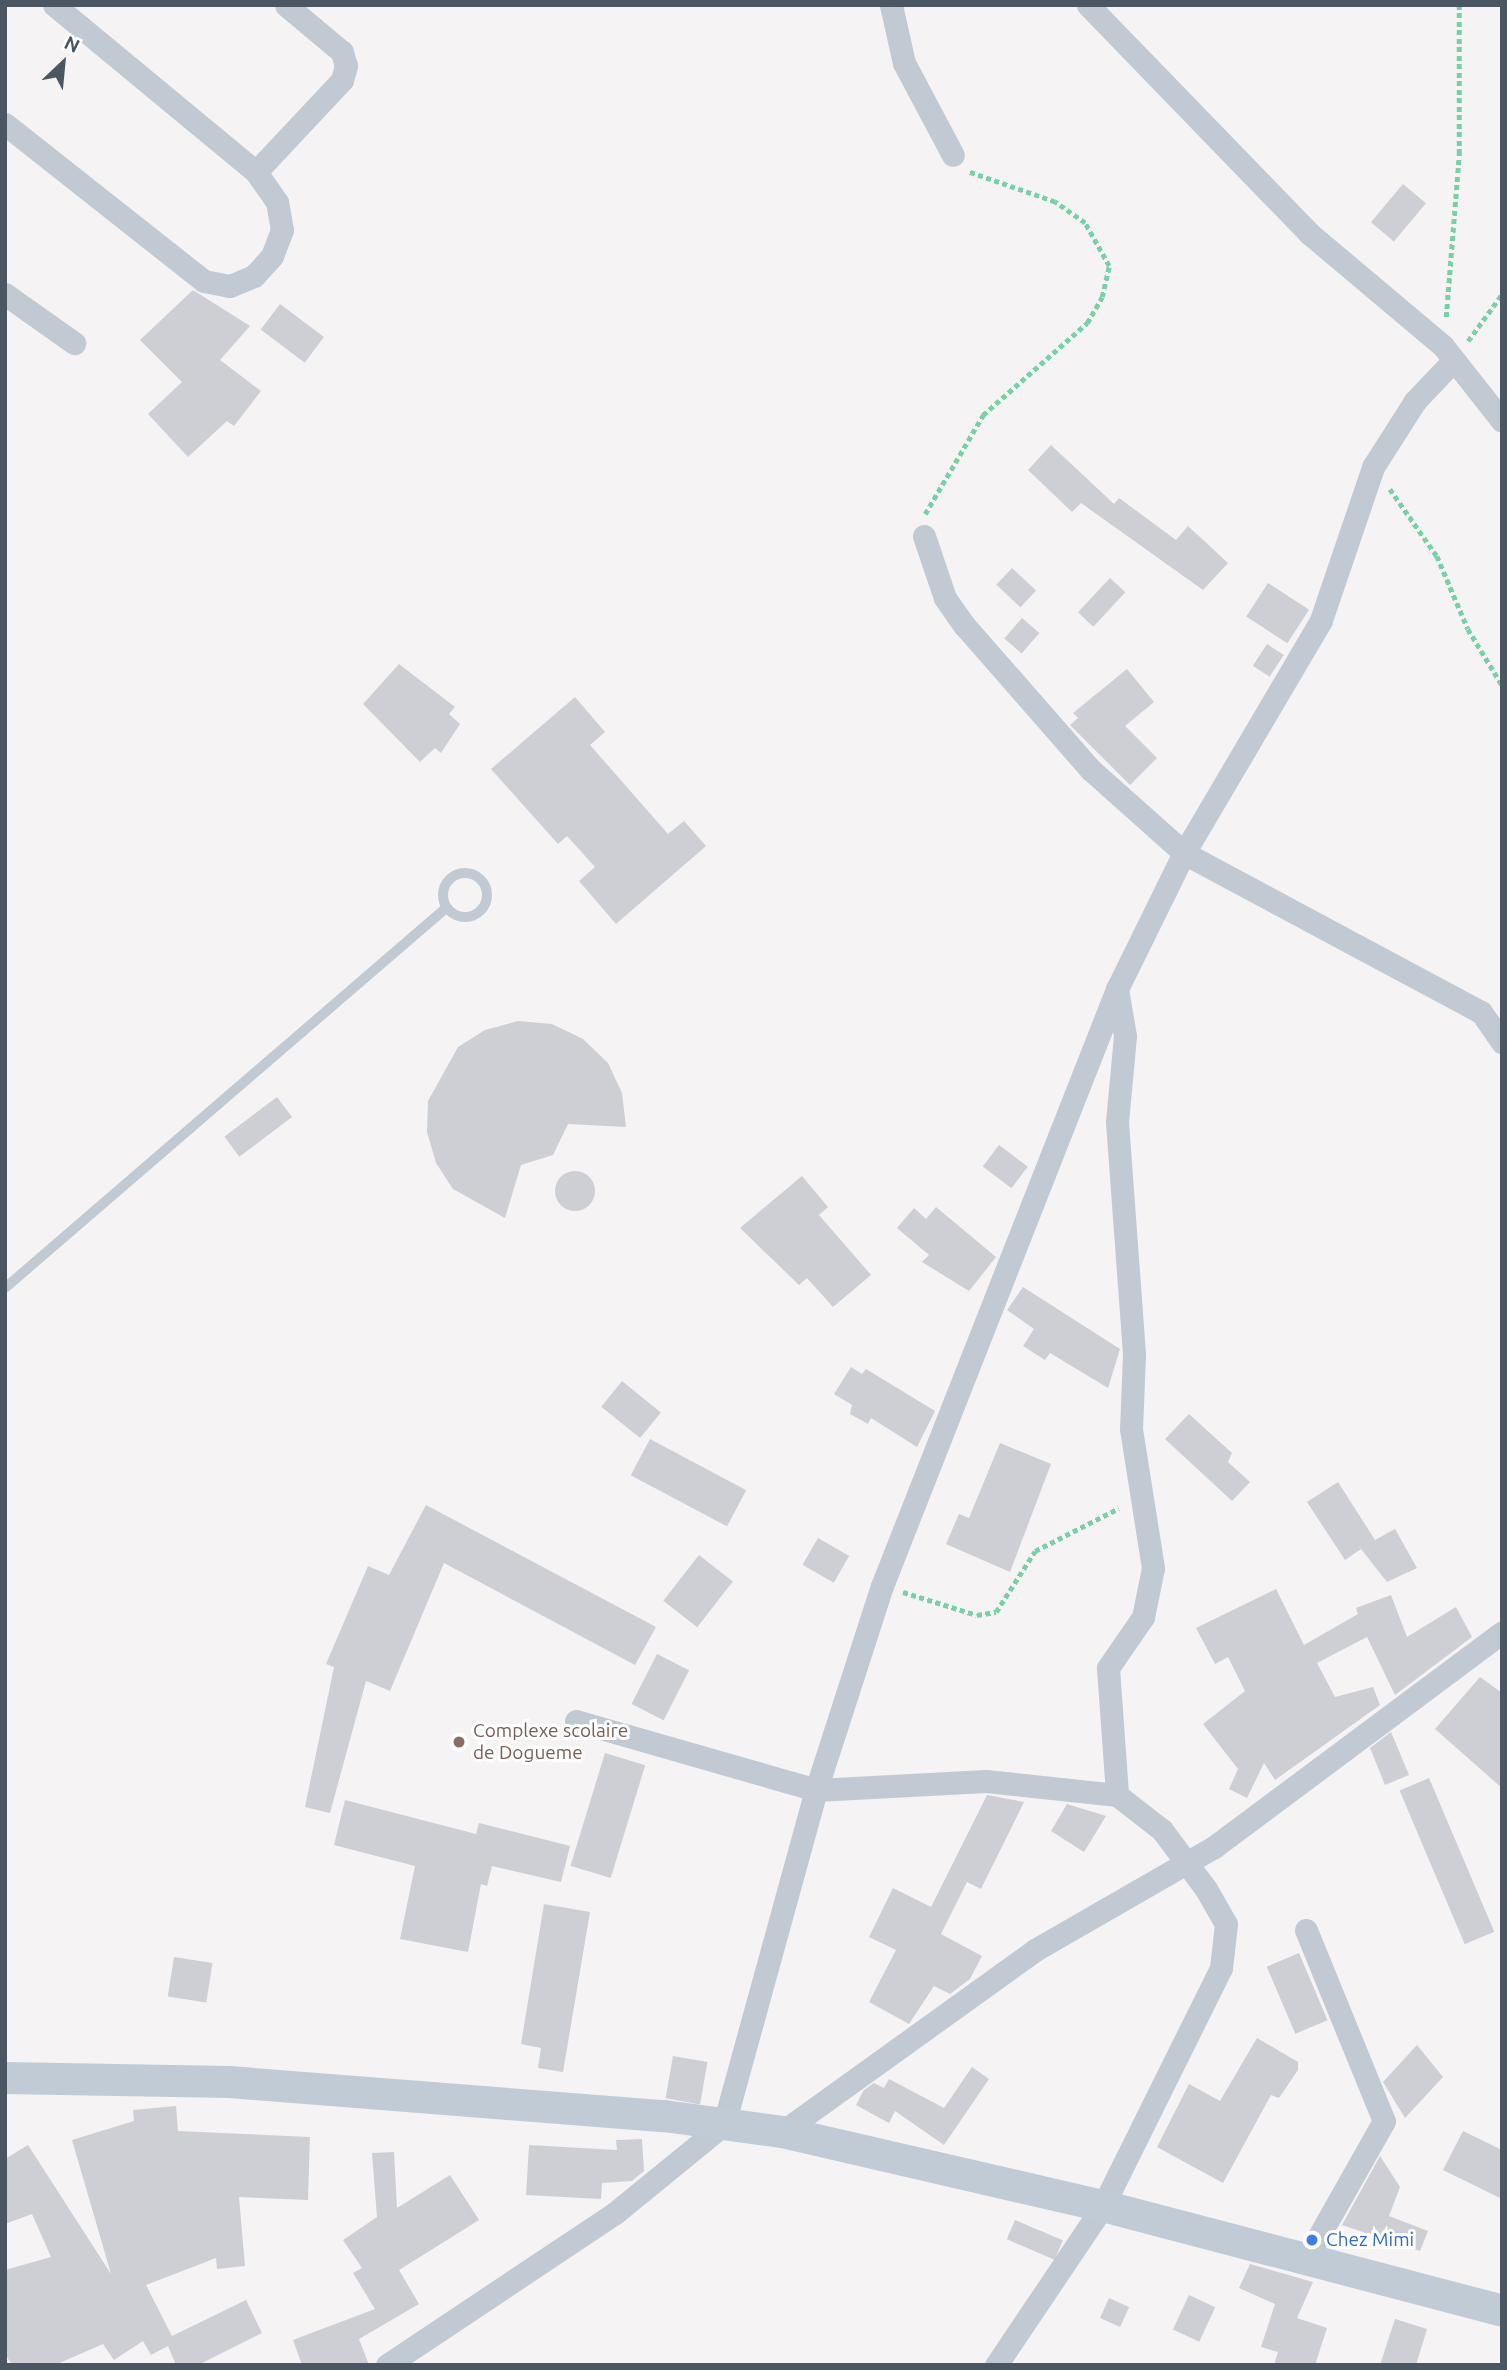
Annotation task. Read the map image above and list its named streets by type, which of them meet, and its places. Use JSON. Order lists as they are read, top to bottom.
{
  "places": ["Complexe scolaire de Dogueme", "Chez Mimi"],
  "north": "top right"
}
